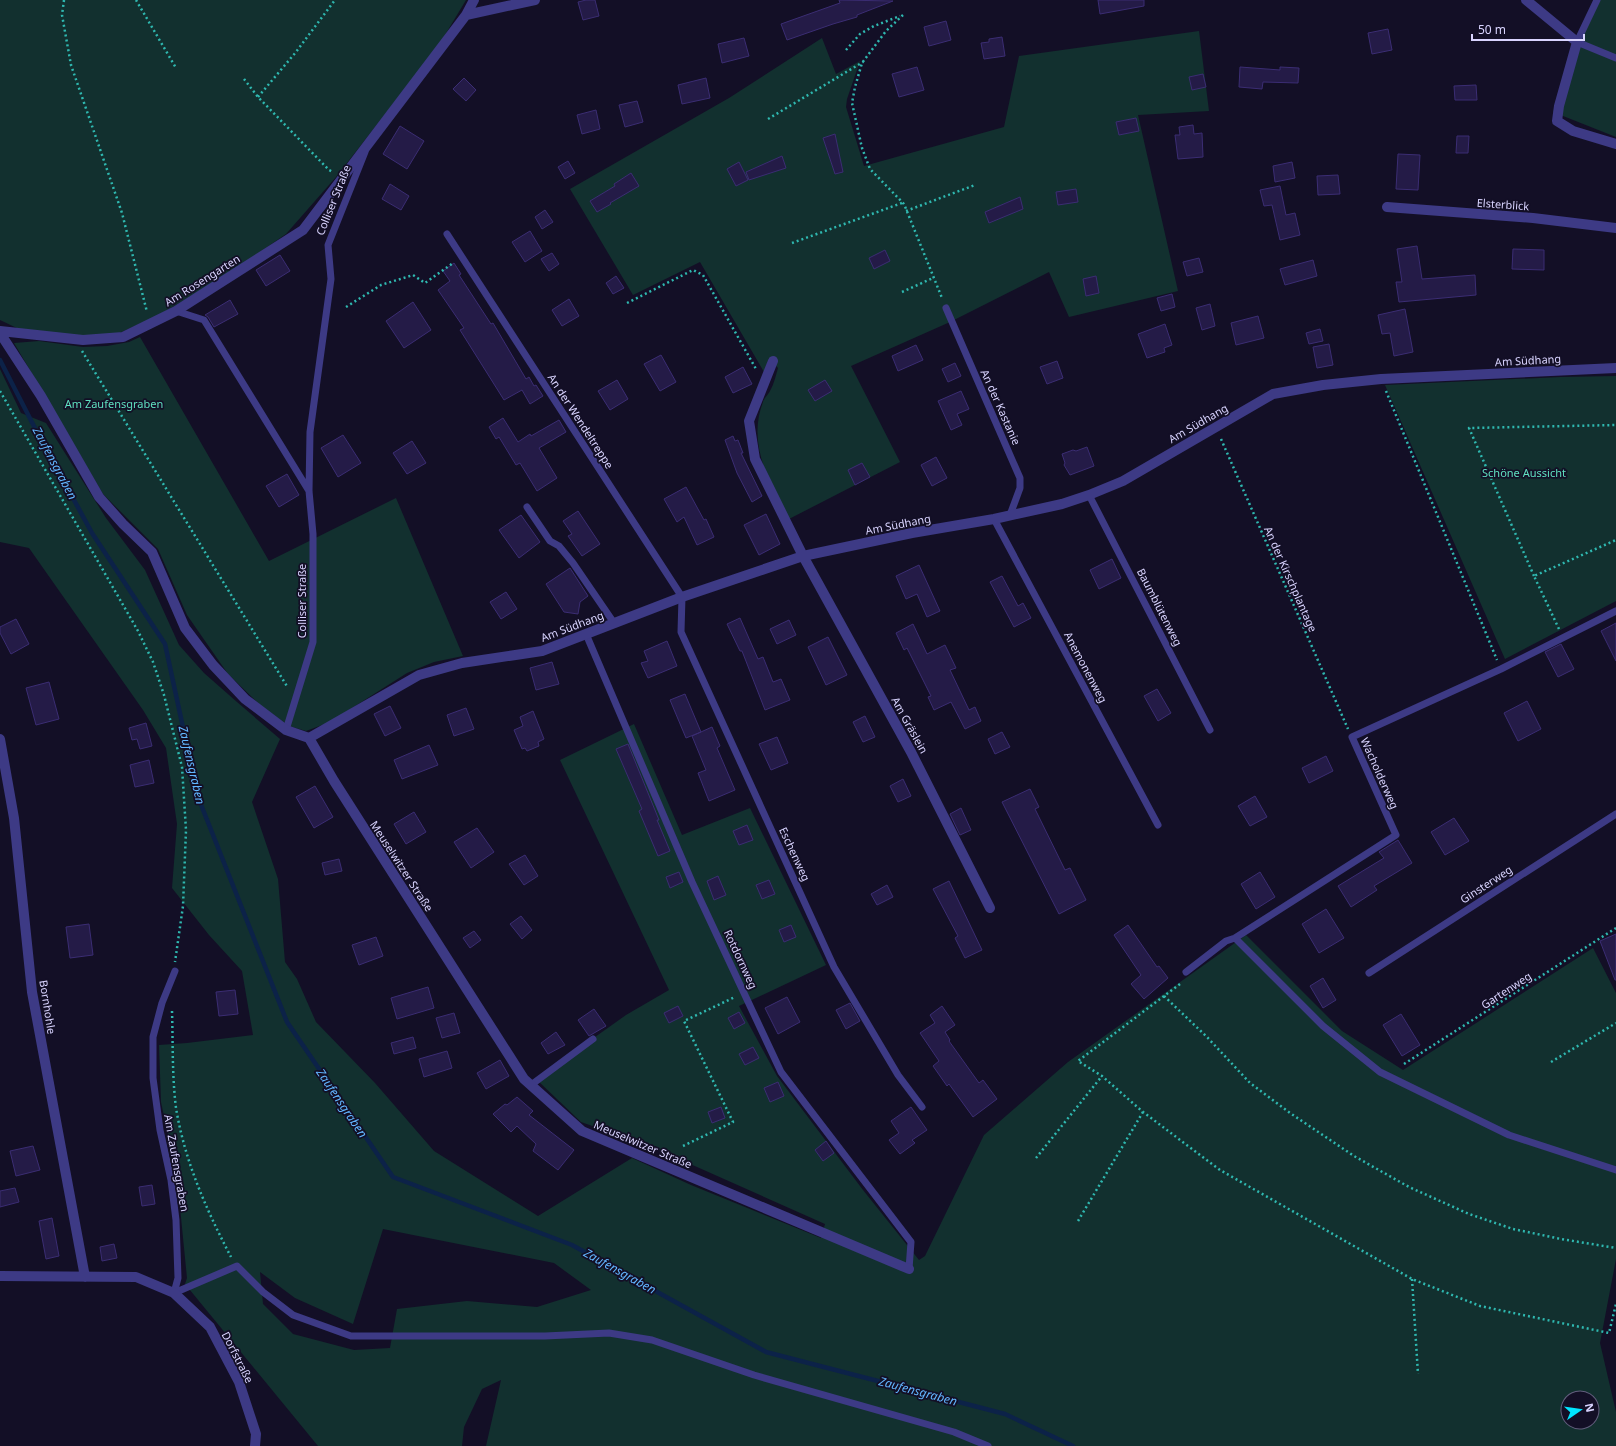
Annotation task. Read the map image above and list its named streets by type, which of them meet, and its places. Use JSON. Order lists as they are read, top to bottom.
{
  "streets": {
    "street": [
      "Colliser Straße",
      "Elsterblick",
      "Am Rosengarten",
      "Am Südhang",
      "Am Gräslein",
      "Meuselwitzer Straße",
      "Bornhohle",
      "Dorfstraße"
    ],
    "lane": [
      "An der Kastanie",
      "An der Wendeltreppe",
      "Baumblütenweg",
      "Anemonenweg",
      "Wacholderweg",
      "Eschenweg",
      "Ginsterweg",
      "Rotdornweg",
      "Am Zaufensgraben"
    ],
    "path": ["An der Kirschplantage", "Gartenweg"]
  },
  "crossings": [
    ["Colliser Straße", "Am Rosengarten"],
    ["Am Südhang", "An der Kastanie"],
    ["Am Südhang", "An der Wendeltreppe"],
    ["Am Südhang", "An der Kirschplantage"],
    ["Am Südhang", "Baumblütenweg"],
    ["Am Südhang", "Anemonenweg"],
    ["Am Südhang", "Am Gräslein"],
    ["Am Südhang", "Eschenweg"],
    ["Am Südhang", "Meuselwitzer Straße"],
    ["Am Südhang", "Rotdornweg"],
    ["An der Wendeltreppe", "Eschenweg"],
    ["An der Kirschplantage", "Wacholderweg"],
    ["Meuselwitzer Straße", "Rotdornweg"],
    ["Am Zaufensgraben", "Dorfstraße"]
  ],
  "water": ["Zaufensgraben"],
  "parks": ["Am Zaufensgraben", "Schöne Aussicht"],
  "scale_bar": "50 m",
  "north": "right"
}
